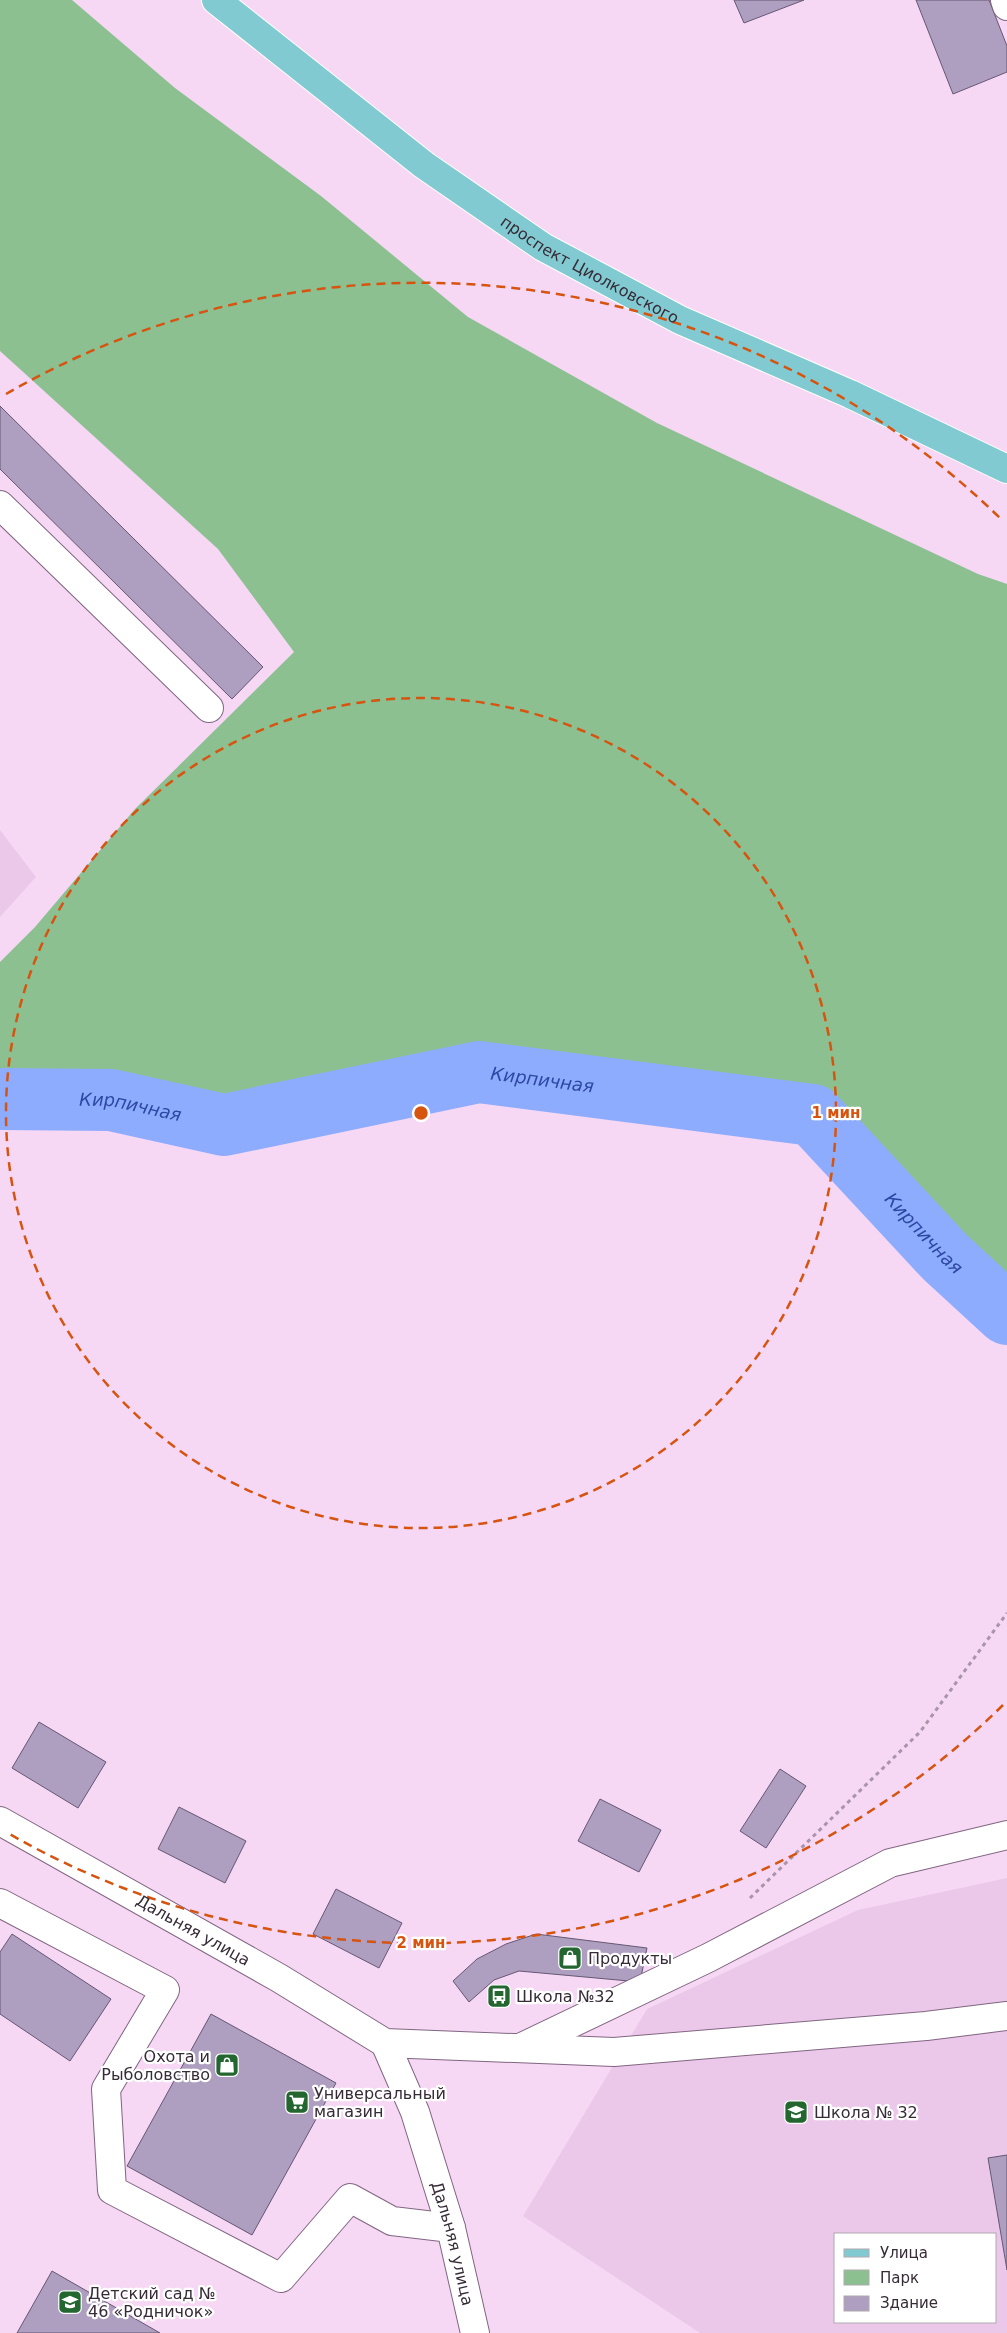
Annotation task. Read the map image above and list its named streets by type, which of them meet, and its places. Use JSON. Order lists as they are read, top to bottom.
{
  "streets": {
    "main road": ["проспект Циолковского"],
    "street": ["Дальняя улица"]
  },
  "water": ["Кирпичная"],
  "places": {
    "shop": ["Продукты", "Охота и Рыболовство"],
    "bus stop": ["Школа №32"],
    "supermarket": ["Универсальный магазин"],
    "school or university": ["Школа № 32", "Детский сад № 46 «Родничок»"]
  },
  "legend": ["Улица", "Парк", "Здание"],
  "rings": ["1 мин", "2 мин"]
}
